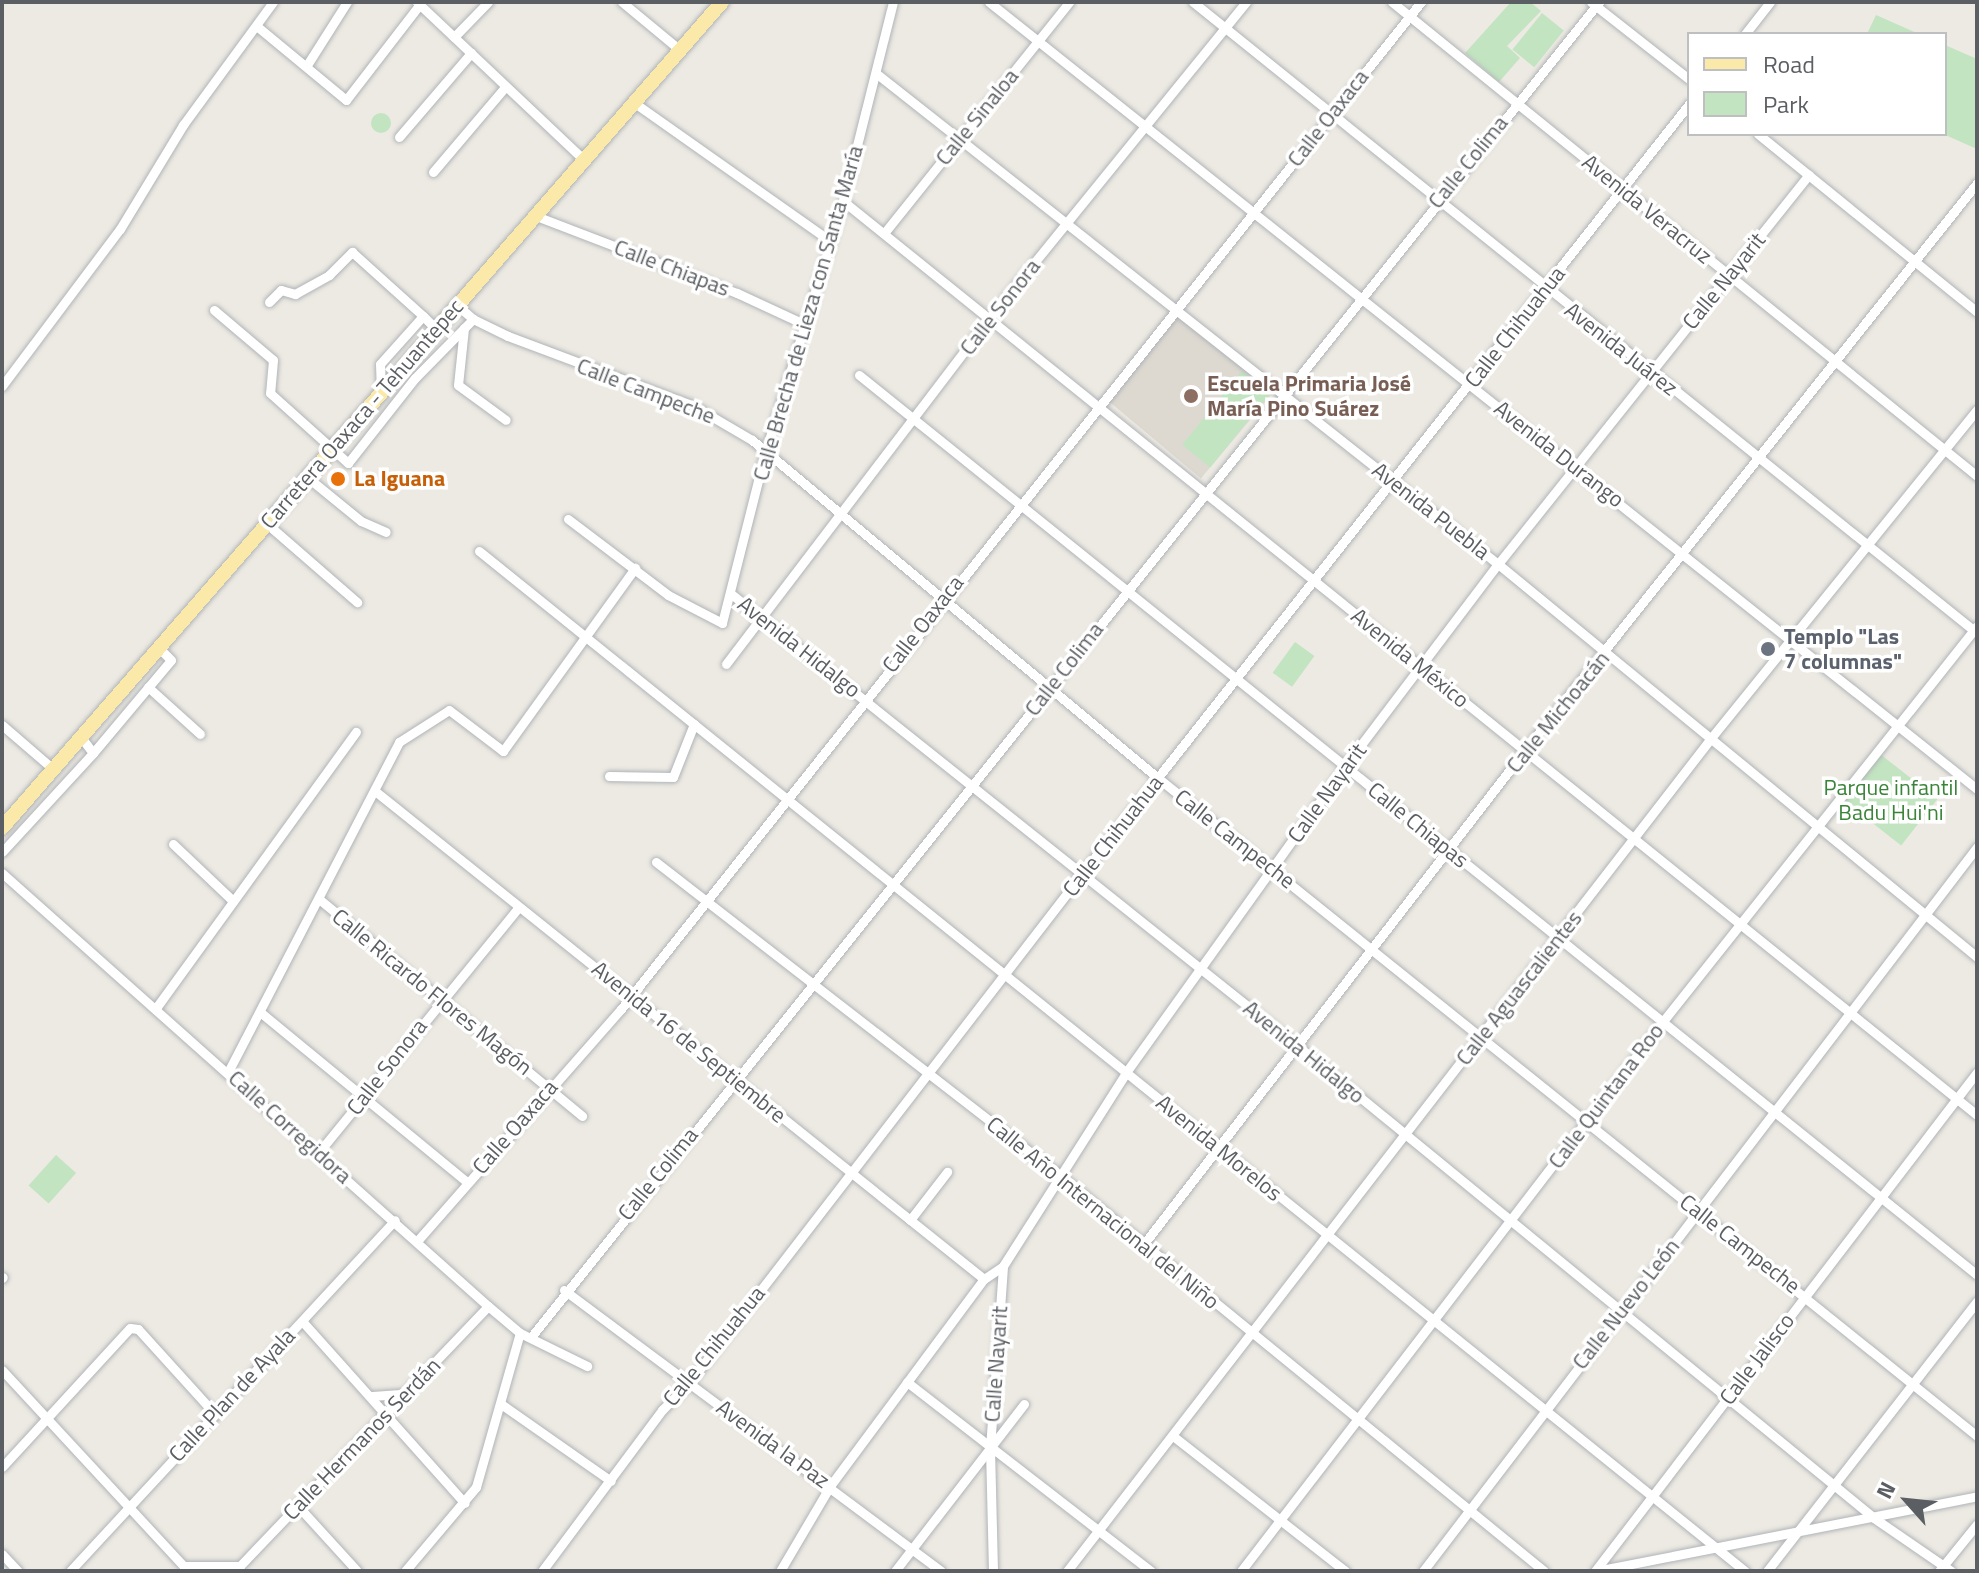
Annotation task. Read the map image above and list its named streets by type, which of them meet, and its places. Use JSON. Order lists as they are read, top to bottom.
{
  "streets": {
    "main road": ["Carretera Oaxaca - Tehuantepec"],
    "street": [
      "Calle Sinaloa",
      "Calle Oaxaca",
      "Calle Colima",
      "Avenida Veracruz",
      "Calle Chiapas",
      "Calle Nayarit",
      "Calle Sonora",
      "Calle Brecha de Lieza con Santa María",
      "Calle Chihuahua",
      "Avenida Juárez",
      "Calle Campeche",
      "Avenida Durango",
      "Avenida Puebla",
      "Avenida Hidalgo",
      "Avenida México",
      "Calle Michoacán",
      "Calle Aguascalientes",
      "Calle Ricardo Flores Magón",
      "Avenida 16 de Septiembre",
      "Calle Quintana Roo",
      "Calle Corregidora",
      "Avenida Morelos",
      "Calle Año Internacional del Niño",
      "Calle Nuevo León",
      "Calle Jalisco",
      "Calle Plan de Ayala",
      "Calle Hermanos Serdán",
      "Avenida la Paz"
    ]
  },
  "crossings": [
    ["Calle Sinaloa", "Avenida Durango"],
    ["Calle Sinaloa", "Avenida Puebla"],
    ["Calle Sinaloa", "Avenida México"],
    ["Calle Oaxaca", "Avenida Veracruz"],
    ["Calle Oaxaca", "Calle Chiapas"],
    ["Calle Oaxaca", "Avenida Juárez"],
    ["Calle Oaxaca", "Calle Campeche"],
    ["Calle Oaxaca", "Avenida Durango"],
    ["Calle Oaxaca", "Avenida Puebla"],
    ["Calle Oaxaca", "Avenida Hidalgo"],
    ["Calle Oaxaca", "Avenida México"],
    ["Calle Oaxaca", "Calle Ricardo Flores Magón"],
    ["Calle Oaxaca", "Avenida 16 de Septiembre"],
    ["Calle Oaxaca", "Calle Corregidora"],
    ["Calle Oaxaca", "Avenida Morelos"],
    ["Calle Oaxaca", "Calle Año Internacional del Niño"],
    ["Calle Colima", "Avenida Veracruz"],
    ["Calle Colima", "Calle Chiapas"],
    ["Calle Colima", "Avenida Juárez"],
    ["Calle Colima", "Calle Campeche"],
    ["Calle Colima", "Avenida Durango"],
    ["Calle Colima", "Avenida Puebla"],
    ["Calle Colima", "Avenida Hidalgo"],
    ["Calle Colima", "Avenida México"],
    ["Calle Colima", "Avenida 16 de Septiembre"],
    ["Calle Colima", "Calle Corregidora"],
    ["Calle Colima", "Avenida Morelos"],
    ["Calle Colima", "Calle Año Internacional del Niño"],
    ["Calle Colima", "Avenida la Paz"],
    ["Avenida Veracruz", "Calle Nayarit"],
    ["Avenida Veracruz", "Calle Chihuahua"],
    ["Avenida Veracruz", "Calle Michoacán"],
    ["Avenida Veracruz", "Calle Aguascalientes"],
    ["Calle Chiapas", "Calle Nayarit"],
    ["Calle Chiapas", "Calle Sonora"],
    ["Calle Chiapas", "Calle Brecha de Lieza con Santa María"],
    ["Calle Chiapas", "Calle Chihuahua"],
    ["Calle Chiapas", "Carretera Oaxaca - Tehuantepec"],
    ["Calle Chiapas", "Calle Michoacán"],
    ["Calle Chiapas", "Calle Aguascalientes"],
    ["Calle Chiapas", "Calle Quintana Roo"],
    ["Calle Chiapas", "Calle Nuevo León"],
    ["Calle Chiapas", "Calle Jalisco"],
    ["Calle Nayarit", "Avenida Juárez"],
    ["Calle Nayarit", "Calle Campeche"],
    ["Calle Nayarit", "Avenida Durango"],
    ["Calle Nayarit", "Avenida Puebla"],
    ["Calle Nayarit", "Avenida Hidalgo"],
    ["Calle Nayarit", "Avenida México"],
    ["Calle Nayarit", "Avenida 16 de Septiembre"],
    ["Calle Nayarit", "Avenida Morelos"],
    ["Calle Nayarit", "Calle Año Internacional del Niño"],
    ["Calle Nayarit", "Avenida la Paz"],
    ["Calle Sonora", "Avenida Juárez"],
    ["Calle Sonora", "Calle Campeche"],
    ["Calle Sonora", "Avenida Durango"],
    ["Calle Sonora", "Avenida Puebla"],
    ["Calle Sonora", "Avenida Hidalgo"],
    ["Calle Sonora", "Avenida México"],
    ["Calle Sonora", "Calle Ricardo Flores Magón"],
    ["Calle Sonora", "Avenida 16 de Septiembre"],
    ["Calle Sonora", "Calle Corregidora"],
    ["Calle Brecha de Lieza con Santa María", "Calle Campeche"],
    ["Calle Brecha de Lieza con Santa María", "Avenida Puebla"],
    ["Calle Brecha de Lieza con Santa María", "Avenida Hidalgo"],
    ["Calle Brecha de Lieza con Santa María", "Avenida México"],
    ["Calle Chihuahua", "Avenida Juárez"],
    ["Calle Chihuahua", "Calle Campeche"],
    ["Calle Chihuahua", "Avenida Durango"],
    ["Calle Chihuahua", "Avenida Puebla"],
    ["Calle Chihuahua", "Avenida Hidalgo"],
    ["Calle Chihuahua", "Avenida México"],
    ["Calle Chihuahua", "Avenida 16 de Septiembre"],
    ["Calle Chihuahua", "Avenida Morelos"],
    ["Calle Chihuahua", "Calle Año Internacional del Niño"],
    ["Calle Chihuahua", "Avenida la Paz"],
    ["Avenida Juárez", "Calle Michoacán"],
    ["Avenida Juárez", "Calle Aguascalientes"],
    ["Avenida Juárez", "Calle Quintana Roo"],
    ["Calle Campeche", "Carretera Oaxaca - Tehuantepec"],
    ["Calle Campeche", "Calle Michoacán"],
    ["Calle Campeche", "Calle Aguascalientes"],
    ["Calle Campeche", "Calle Quintana Roo"],
    ["Calle Campeche", "Calle Nuevo León"],
    ["Calle Campeche", "Calle Jalisco"],
    ["Avenida Durango", "Calle Michoacán"],
    ["Avenida Durango", "Calle Aguascalientes"],
    ["Avenida Durango", "Calle Quintana Roo"],
    ["Avenida Puebla", "Calle Michoacán"],
    ["Avenida Puebla", "Calle Aguascalientes"],
    ["Avenida Puebla", "Calle Quintana Roo"],
    ["Avenida Puebla", "Calle Nuevo León"],
    ["Avenida Hidalgo", "Calle Michoacán"],
    ["Avenida Hidalgo", "Calle Aguascalientes"],
    ["Avenida Hidalgo", "Calle Quintana Roo"],
    ["Avenida Hidalgo", "Calle Nuevo León"],
    ["Avenida Hidalgo", "Calle Jalisco"],
    ["Avenida México", "Calle Michoacán"],
    ["Avenida México", "Calle Aguascalientes"],
    ["Avenida México", "Calle Quintana Roo"],
    ["Avenida México", "Calle Nuevo León"],
    ["Avenida México", "Calle Jalisco"],
    ["Calle Michoacán", "Avenida Morelos"],
    ["Calle Michoacán", "Calle Año Internacional del Niño"],
    ["Calle Aguascalientes", "Avenida Morelos"],
    ["Calle Aguascalientes", "Calle Año Internacional del Niño"],
    ["Calle Quintana Roo", "Avenida Morelos"],
    ["Calle Quintana Roo", "Calle Año Internacional del Niño"],
    ["Calle Corregidora", "Calle Plan de Ayala"],
    ["Calle Corregidora", "Calle Hermanos Serdán"],
    ["Avenida Morelos", "Calle Nuevo León"],
    ["Avenida Morelos", "Calle Jalisco"],
    ["Calle Año Internacional del Niño", "Calle Nuevo León"]
  ],
  "parks": ["Parque infantil Badu Hui'ni"],
  "places": ["Escuela Primaria José María Pino Suárez", "La Iguana", "Templo \"Las 7 columnas\""],
  "legend": ["Road", "Park"],
  "north": "top left"
}
